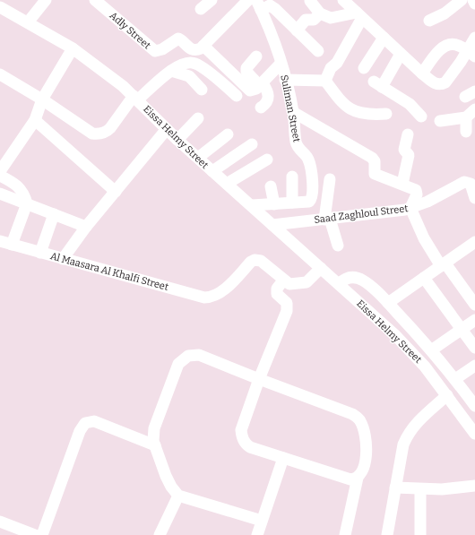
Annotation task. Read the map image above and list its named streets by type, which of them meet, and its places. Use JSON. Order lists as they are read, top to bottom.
{
  "streets": {
    "street": [
      "Adly Street",
      "Suliman Street",
      "Eissa Helmy Street",
      "Saad Zaghloul Street",
      "Al Maasara Al Khalfi Street"
    ]
  },
  "crossings": [
    ["Suliman Street", "Eissa Helmy Street"],
    ["Eissa Helmy Street", "Saad Zaghloul Street"]
  ]
}
